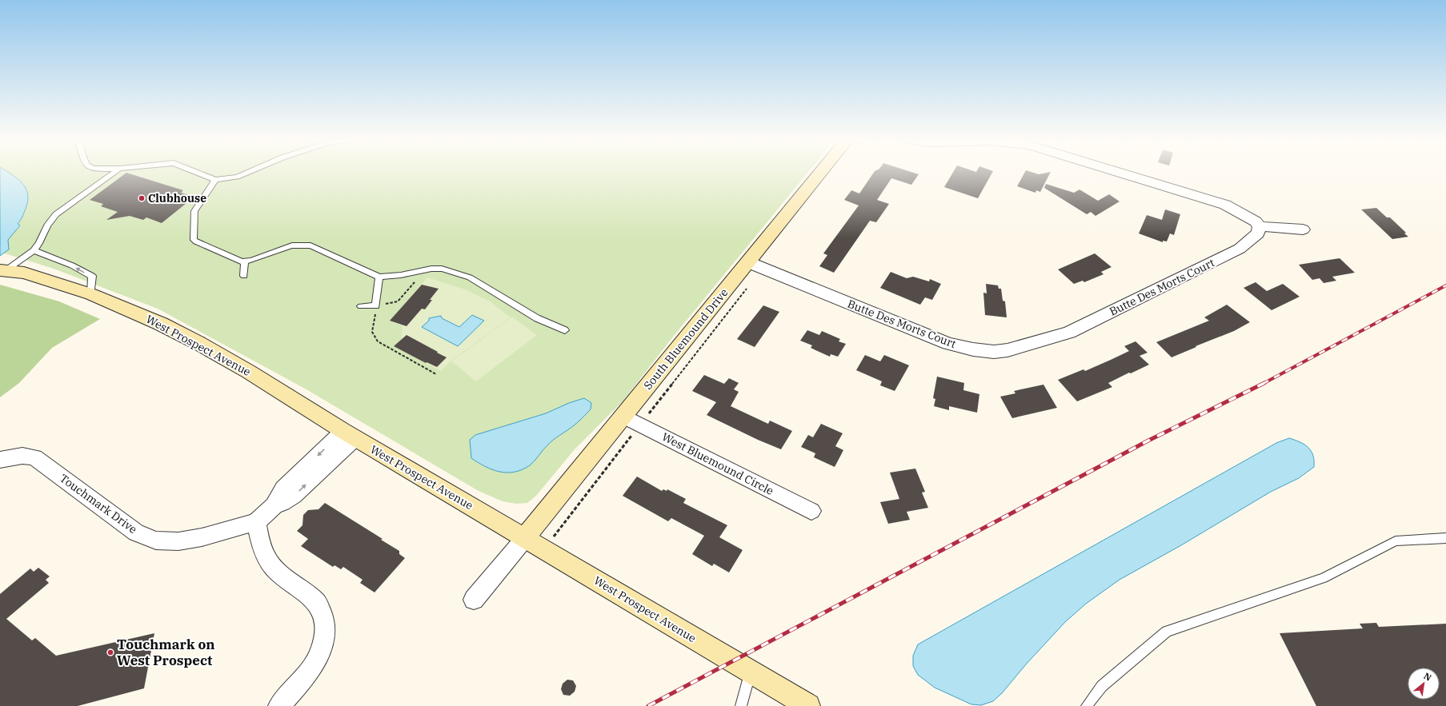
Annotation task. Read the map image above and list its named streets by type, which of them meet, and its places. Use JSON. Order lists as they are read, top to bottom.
{
  "streets": {
    "main road": ["South Bluemound Drive", "West Prospect Avenue"],
    "street": ["Butte Des Morts Court", "West Bluemound Circle", "Touchmark Drive"]
  },
  "crossings": [
    ["Butte Des Morts Court", "South Bluemound Drive"],
    ["South Bluemound Drive", "West Prospect Avenue"],
    ["South Bluemound Drive", "West Bluemound Circle"],
    ["West Prospect Avenue", "Touchmark Drive"]
  ],
  "places": ["Clubhouse", "Touchmark on West Prospect"],
  "north": "top right"
}
